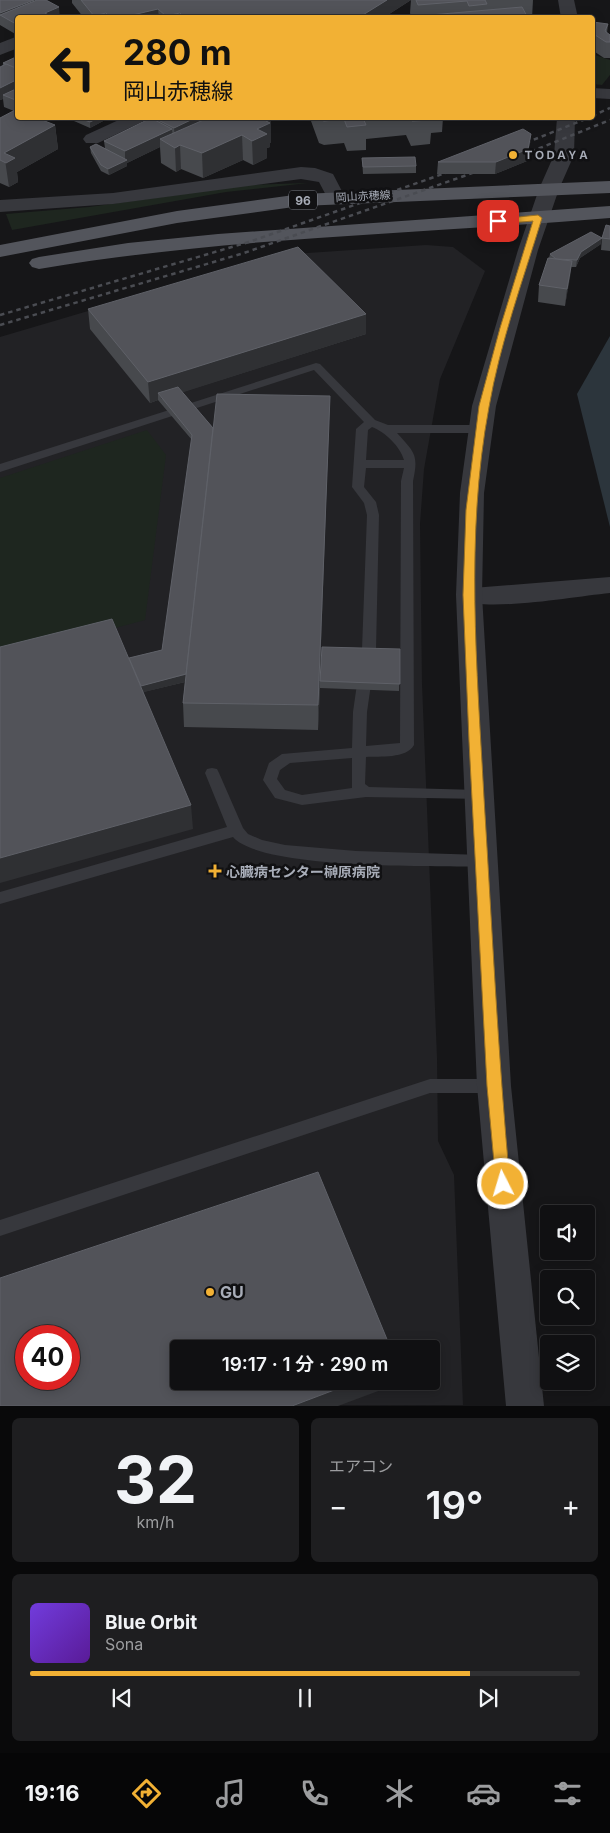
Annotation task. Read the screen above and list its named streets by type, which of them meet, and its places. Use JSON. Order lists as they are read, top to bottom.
{
  "streets": {
    "main road": ["岡山赤穂線", "96"]
  },
  "places": {
    "other": ["ＴＯＤＡＹＡ", "GU"],
    "health": ["心臓病センター榊原病院"]
  },
  "page": {
    "turn": ["280 m", "岡山赤穂線"],
    "limit": "40",
    "trip": "19:17 · 1 分 · 290 m",
    "tile": [
      ["32", "km/h"],
      "エアコン"
    ],
    "heat": ["−", "19°", "+"],
    "song": ["Blue Orbit", "Sona"],
    "tabs": "19:16"
  }
}
